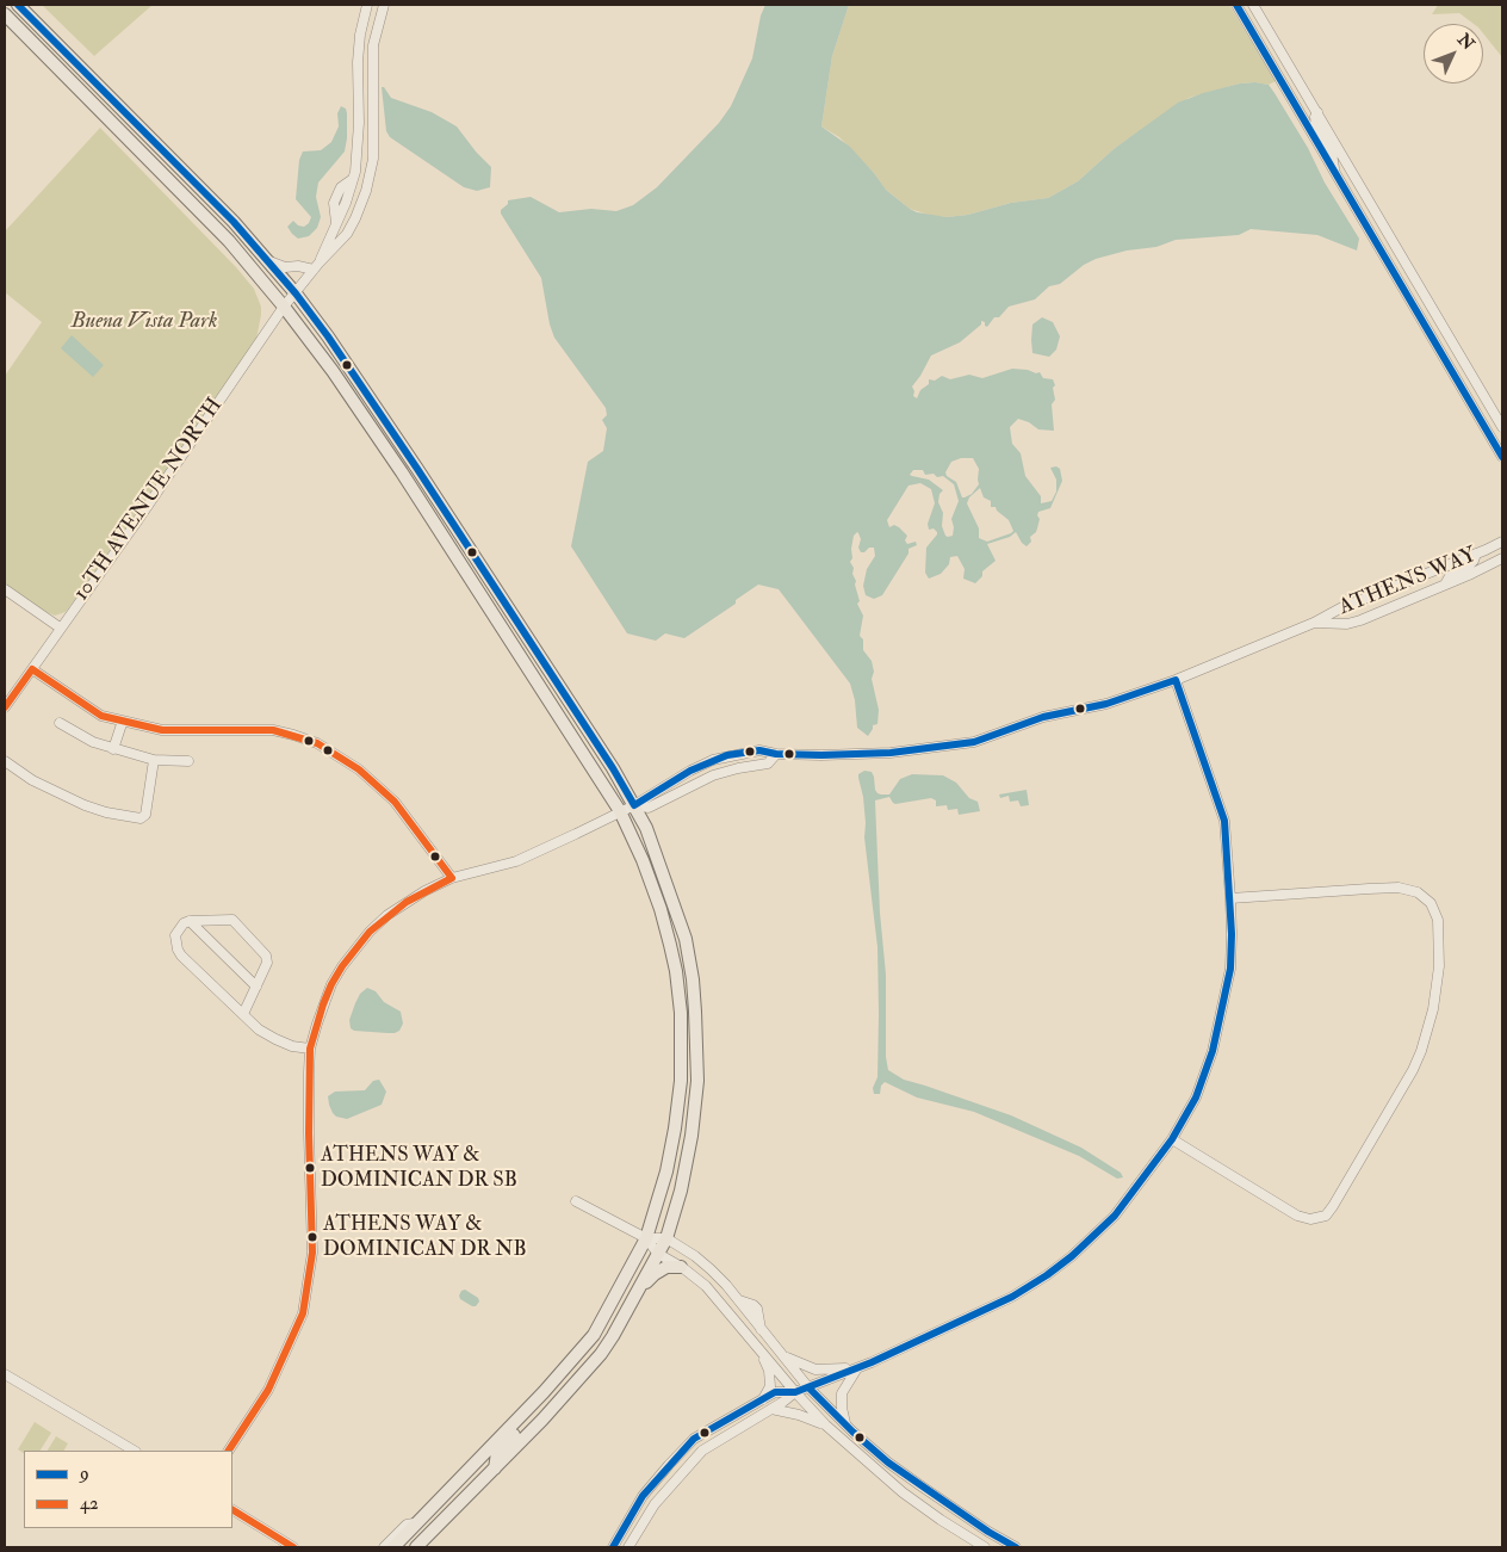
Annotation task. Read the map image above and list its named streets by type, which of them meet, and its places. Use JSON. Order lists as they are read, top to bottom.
{
  "streets": {
    "street": ["10TH AVENUE NORTH", "ATHENS WAY"]
  },
  "parks": ["Buena Vista Park"],
  "places": ["ATHENS WAY & DOMINICAN DR SB", "ATHENS WAY & DOMINICAN DR NB"],
  "lines": ["transit line 9", "transit line 42"],
  "legend": ["9", "42"],
  "north": "top right"
}
